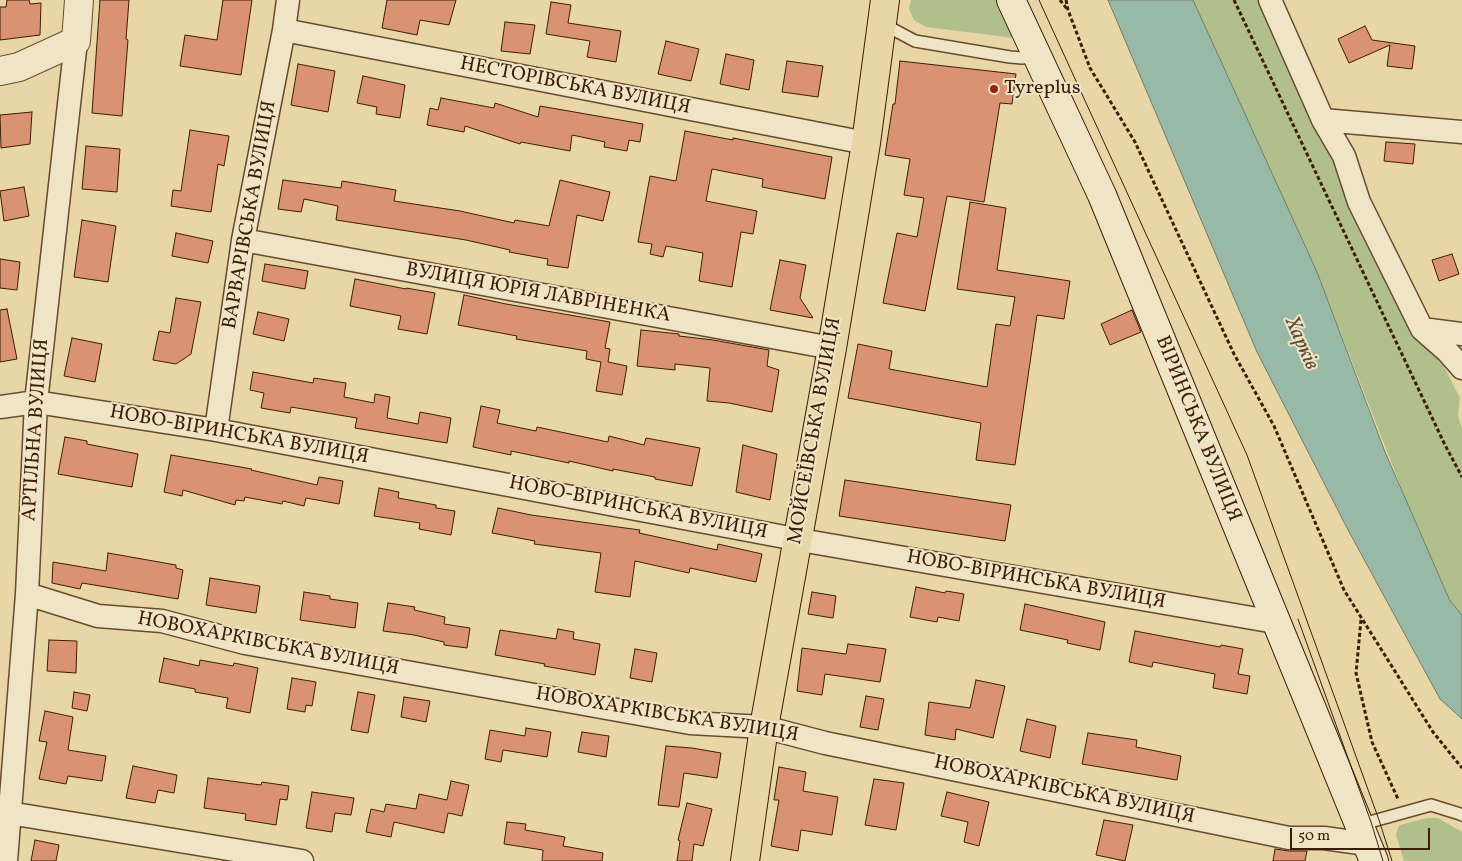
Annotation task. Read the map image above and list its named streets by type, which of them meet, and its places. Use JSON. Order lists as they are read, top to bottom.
{
  "streets": {
    "main road": ["ВІРИНСЬКА ВУЛИЦЯ", "АРТІЛЬНА ВУЛИЦЯ", "МОЙСЕЇВСЬКА ВУЛИЦЯ"],
    "street": [
      "НЕСТОРІВСЬКА ВУЛИЦЯ",
      "ВАРВАРІВСЬКА ВУЛИЦЯ",
      "ВУЛИЦЯ ЮРІЯ ЛАВРІНЕНКА",
      "НОВО-ВІРИНСЬКА ВУЛИЦЯ",
      "НОВОХАРКІВСЬКА ВУЛИЦЯ"
    ]
  },
  "crossings": [
    ["НЕСТОРІВСЬКА ВУЛИЦЯ", "ВАРВАРІВСЬКА ВУЛИЦЯ"],
    ["НЕСТОРІВСЬКА ВУЛИЦЯ", "МОЙСЕЇВСЬКА ВУЛИЦЯ"],
    ["ВАРВАРІВСЬКА ВУЛИЦЯ", "ВУЛИЦЯ ЮРІЯ ЛАВРІНЕНКА"],
    ["ВАРВАРІВСЬКА ВУЛИЦЯ", "НОВО-ВІРИНСЬКА ВУЛИЦЯ"],
    ["ВУЛИЦЯ ЮРІЯ ЛАВРІНЕНКА", "МОЙСЕЇВСЬКА ВУЛИЦЯ"],
    ["ВІРИНСЬКА ВУЛИЦЯ", "НОВО-ВІРИНСЬКА ВУЛИЦЯ"],
    ["ВІРИНСЬКА ВУЛИЦЯ", "НОВОХАРКІВСЬКА ВУЛИЦЯ"],
    ["АРТІЛЬНА ВУЛИЦЯ", "НОВО-ВІРИНСЬКА ВУЛИЦЯ"],
    ["АРТІЛЬНА ВУЛИЦЯ", "НОВОХАРКІВСЬКА ВУЛИЦЯ"],
    ["МОЙСЕЇВСЬКА ВУЛИЦЯ", "НОВО-ВІРИНСЬКА ВУЛИЦЯ"],
    ["МОЙСЕЇВСЬКА ВУЛИЦЯ", "НОВОХАРКІВСЬКА ВУЛИЦЯ"]
  ],
  "water": ["Харків"],
  "places": ["Tyreplus"],
  "scale_bar": "50 m"
}
